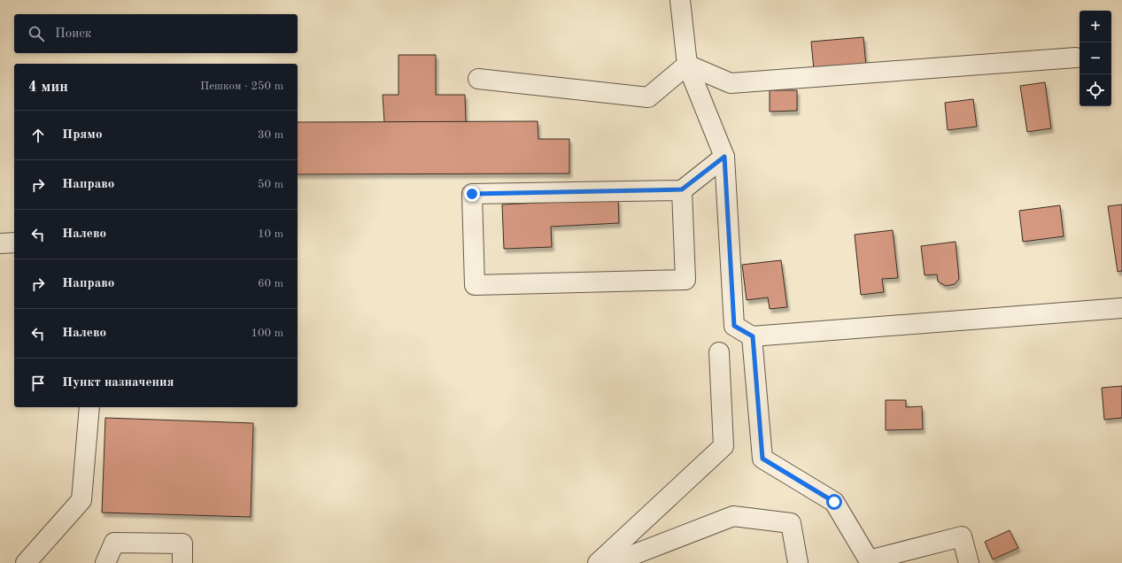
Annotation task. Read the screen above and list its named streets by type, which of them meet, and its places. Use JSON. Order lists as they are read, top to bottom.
{
  "page": {
    "map_buttons": ["+", "−"],
    "search": "Поиск",
    "heading": ["4 мин", "Пешком · 250 m"],
    "list": [
      ["Прямо", "30 m"],
      ["Направо", "50 m"],
      ["Налево", "10 m"],
      ["Направо", "60 m"],
      ["Налево", "100 m"],
      "Пункт назначения"
    ]
  }
}
